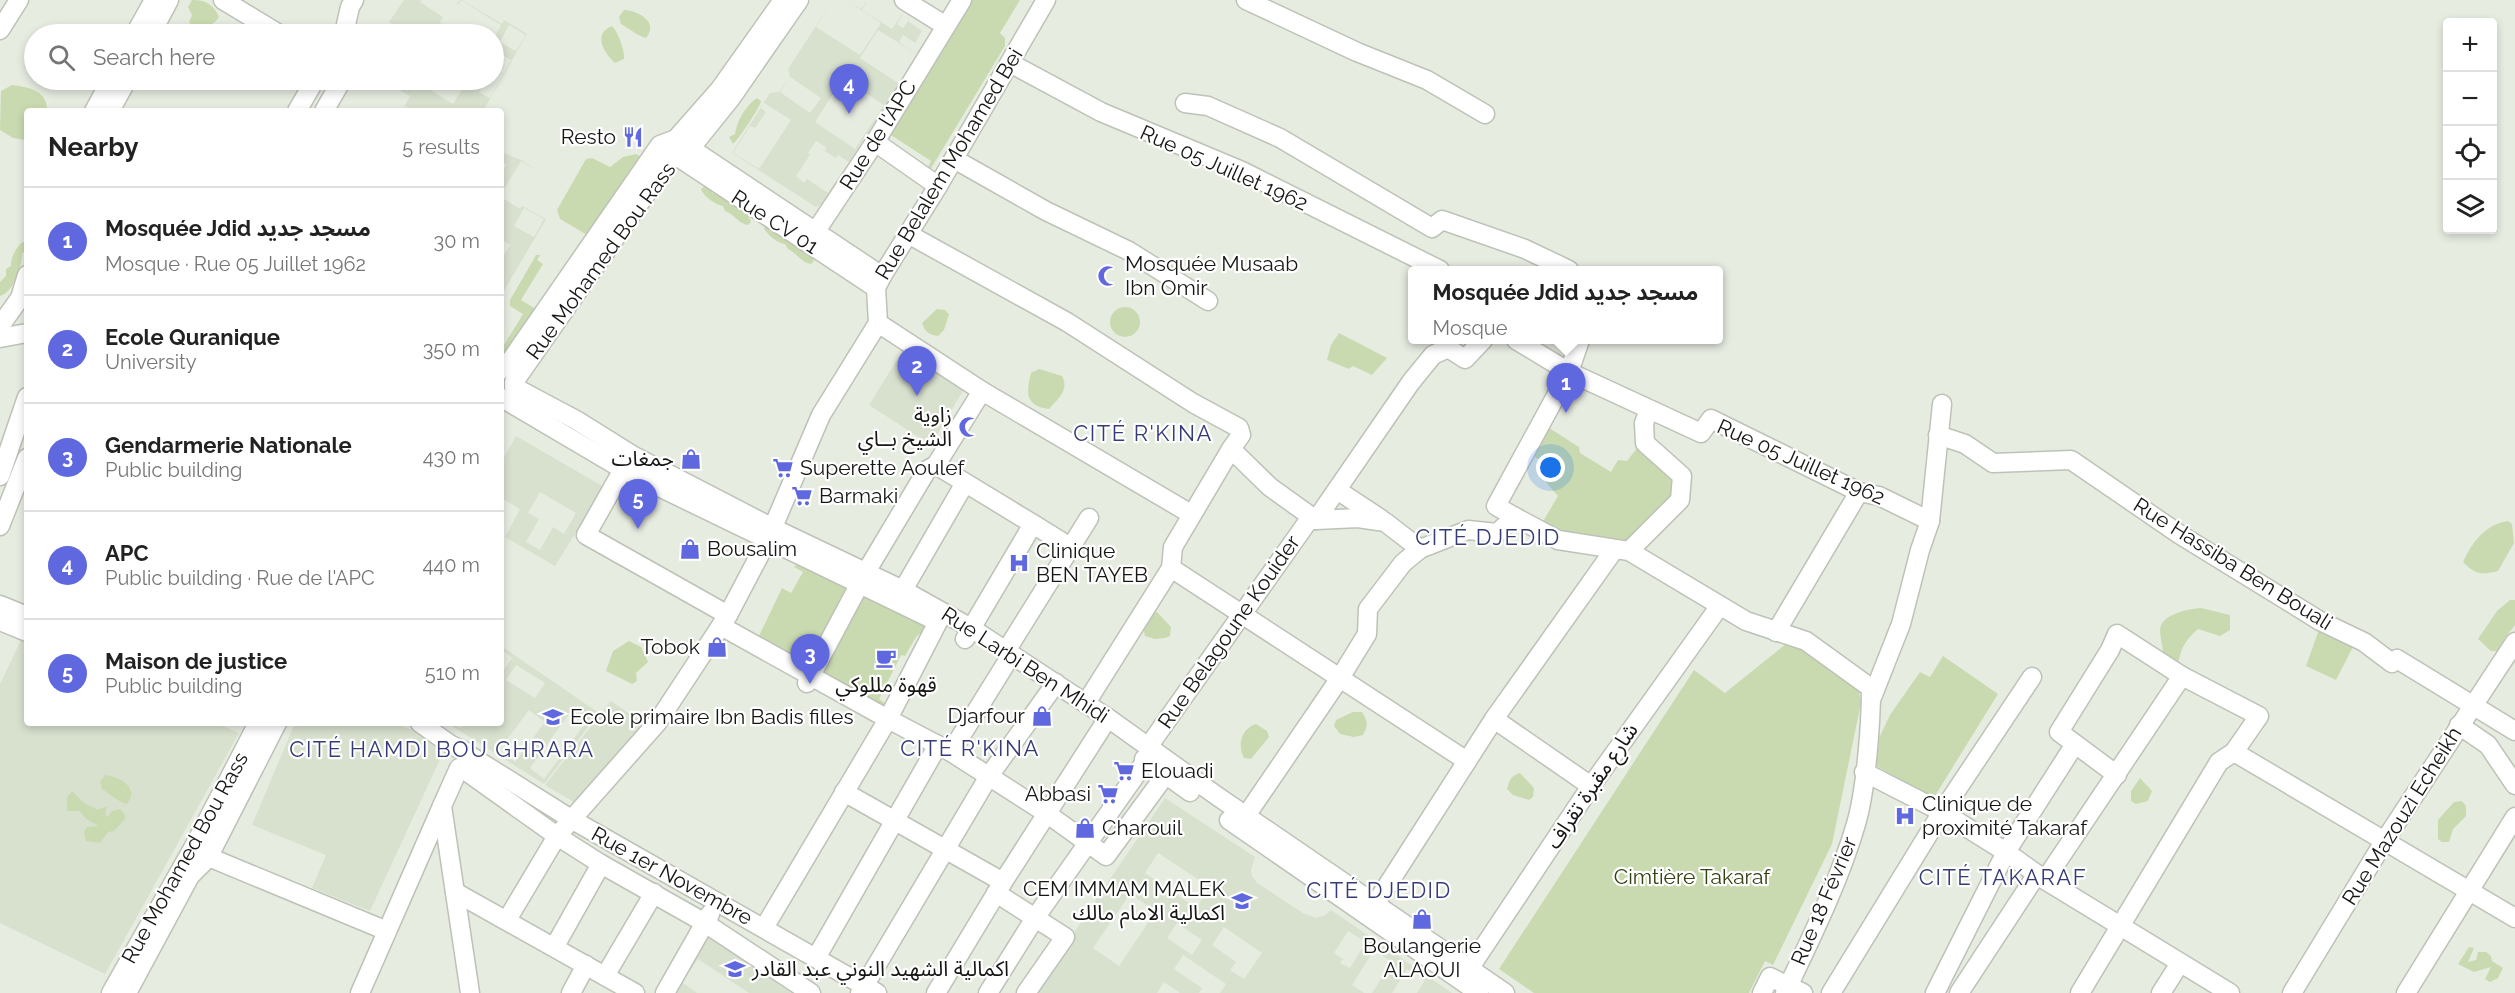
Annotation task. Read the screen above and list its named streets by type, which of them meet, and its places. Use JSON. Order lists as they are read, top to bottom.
{
  "streets": {
    "street": [
      "Rue de l'APC",
      "Rue Belalem Mohamed Bei",
      "Rue 05 Juillet 1962",
      "Rue CV 01",
      "Rue Mohamed Bou Rass",
      "Rue Hassiba Ben Bouali",
      "Rue Belagoune Kouider",
      "Rue Larbi Ben Mhidi",
      "شارع مقبرة تقراف",
      "Rue Mazouzi Echeikh",
      "Rue 1er Novembre",
      "Rue 18 Février"
    ]
  },
  "crossings": [
    ["Rue de l'APC", "Rue CV 01"],
    ["Rue Belalem Mohamed Bei", "Rue 05 Juillet 1962"],
    ["Rue Belalem Mohamed Bei", "Rue CV 01"],
    ["Rue CV 01", "Rue Mohamed Bou Rass"],
    ["Rue Mohamed Bou Rass", "Rue Larbi Ben Mhidi"],
    ["Rue Hassiba Ben Bouali", "Rue Mazouzi Echeikh"],
    ["Rue Belagoune Kouider", "Rue Larbi Ben Mhidi"],
    ["Rue Larbi Ben Mhidi", "شارع مقبرة تقراف"]
  ],
  "districts": [
    "CITÉ R'KINA",
    "CITÉ DJEDID",
    "CITÉ R'KINA",
    "CITÉ HAMDI BOU GHRARA",
    "CITÉ TAKARAF",
    "CITÉ DJEDID"
  ],
  "parks": ["Cimtière Takaraf"],
  "places": {
    "restaurant": ["Resto"],
    "mosque": ["Mosquée Musaab Ibn Omir", "زاوية الشيخ بــاي"],
    "shop": [
      "جمغات",
      "Bousalim",
      "Tobok",
      "Djarfour",
      "Charouil",
      "Boulangerie ALAOUI"
    ],
    "supermarket": [
      "Superette Aoulef",
      "Barmaki",
      "Elouadi",
      "Abbasi"
    ],
    "hospital": ["Clinique BEN TAYEB", "Clinique de proximité Takaraf"],
    "cafe": ["قهوة مللوكي"],
    "school or university": ["Ecole primaire Ibn Badis filles", "CEM IMMAM MALEK اكمالية الامام مالك", "اكمالية الشهيد النوني عبد القادر"]
  },
  "page": {
    "map_buttons": ["+", "−"],
    "search": "Search here",
    "pins": [
      "4",
      "2",
      "1",
      "5",
      "3"
    ],
    "heading": ["Nearby", "5 results"],
    "list": [
      {
        "mark": "1",
        "name": "Mosquée Jdid مسجد جديد",
        "note": "Mosque · Rue 05 Juillet 1962",
        "value": "30 m"
      },
      {
        "mark": "2",
        "name": "Ecole Quranique",
        "note": "University",
        "value": "350 m"
      },
      {
        "mark": "3",
        "name": "Gendarmerie Nationale",
        "note": "Public building",
        "value": "430 m"
      },
      {
        "mark": "4",
        "name": "APC",
        "note": "Public building · Rue de l'APC",
        "value": "440 m"
      },
      {
        "mark": "5",
        "name": "Maison de justice",
        "note": "Public building",
        "value": "510 m"
      }
    ],
    "popup": ["Mosquée Jdid مسجد جديد", "Mosque"]
  }
}
